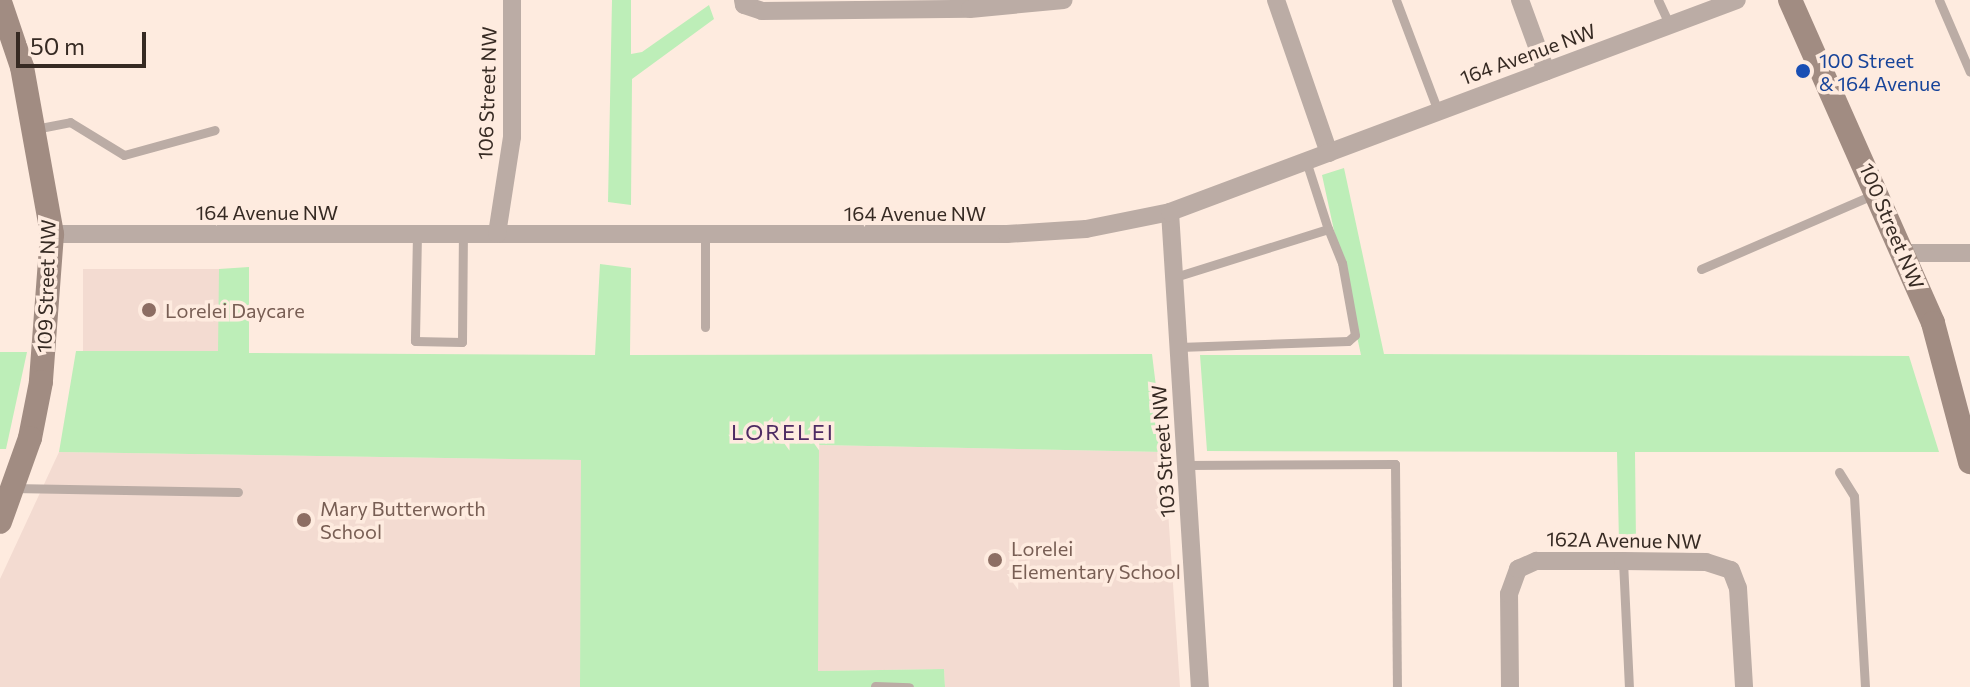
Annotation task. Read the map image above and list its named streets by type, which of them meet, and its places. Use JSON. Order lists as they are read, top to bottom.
{
  "streets": {
    "street": [
      "164 Avenue NW",
      "106 Street NW",
      "100 Street NW",
      "109 Street NW",
      "103 Street NW",
      "162A Avenue NW"
    ]
  },
  "crossings": [
    ["164 Avenue NW", "106 Street NW"],
    ["164 Avenue NW", "109 Street NW"],
    ["164 Avenue NW", "103 Street NW"]
  ],
  "districts": ["LORELEI"],
  "places": [
    "100 Street & 164 Avenue",
    "Lorelei Daycare",
    "Mary Butterworth School",
    "Lorelei Elementary School"
  ],
  "scale_bar": "50 m"
}
